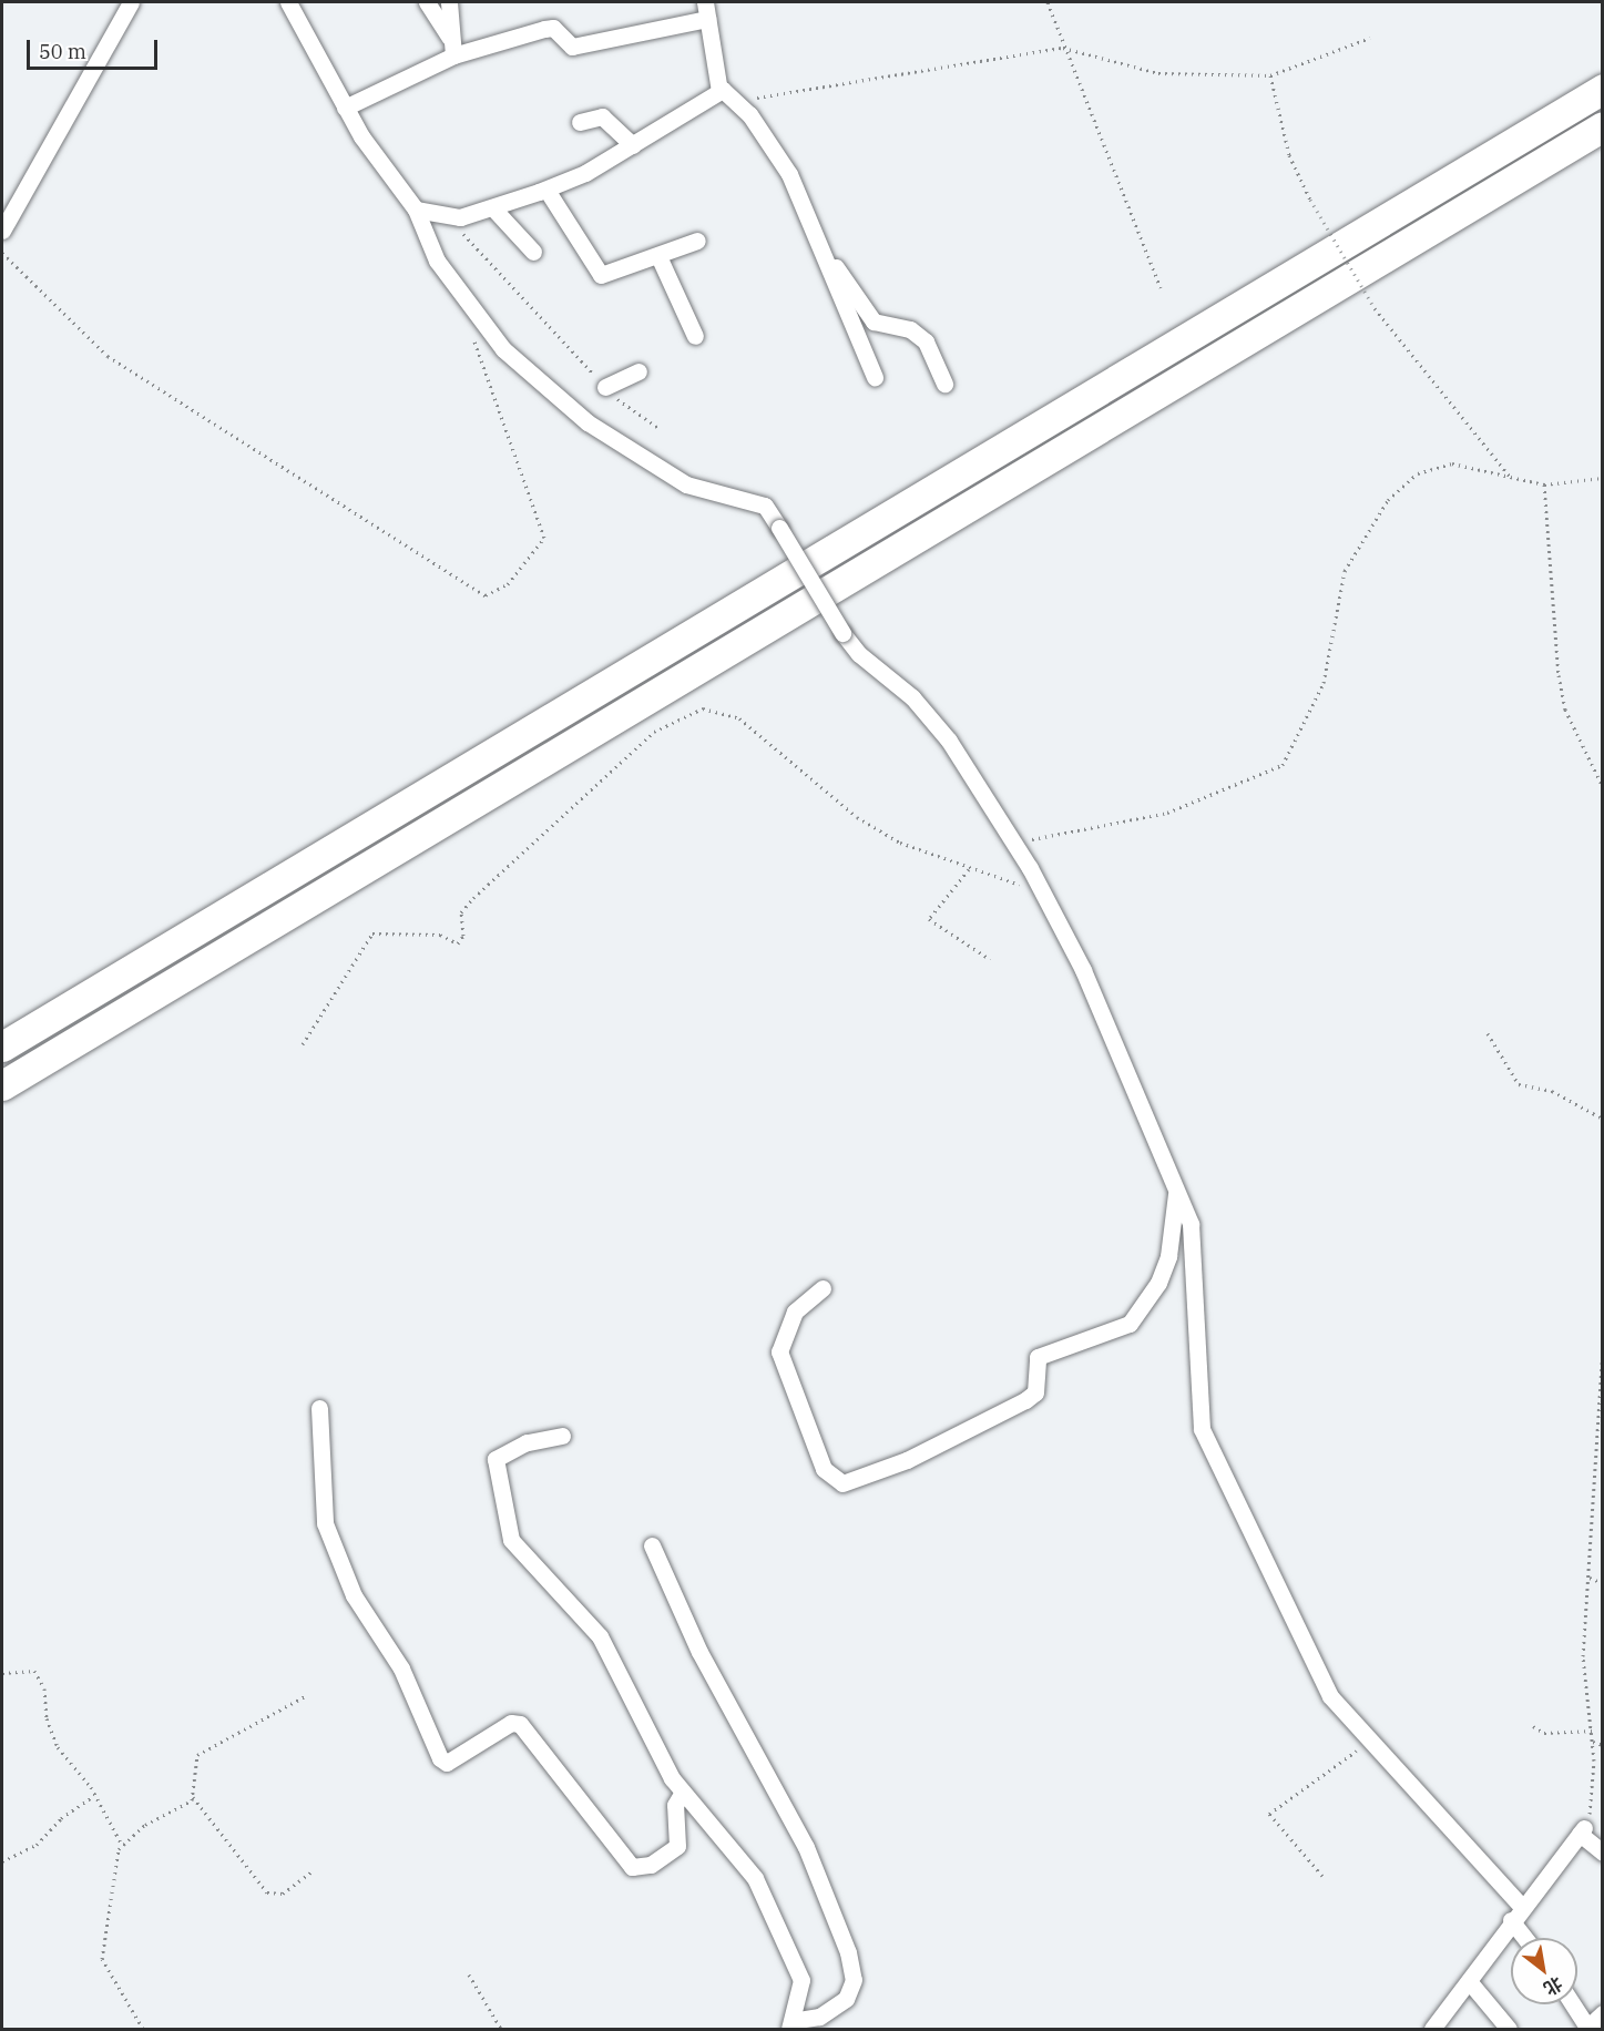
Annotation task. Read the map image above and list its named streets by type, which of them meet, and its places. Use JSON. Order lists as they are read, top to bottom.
{
  "scale_bar": "50 m",
  "north": "bottom right"
}
